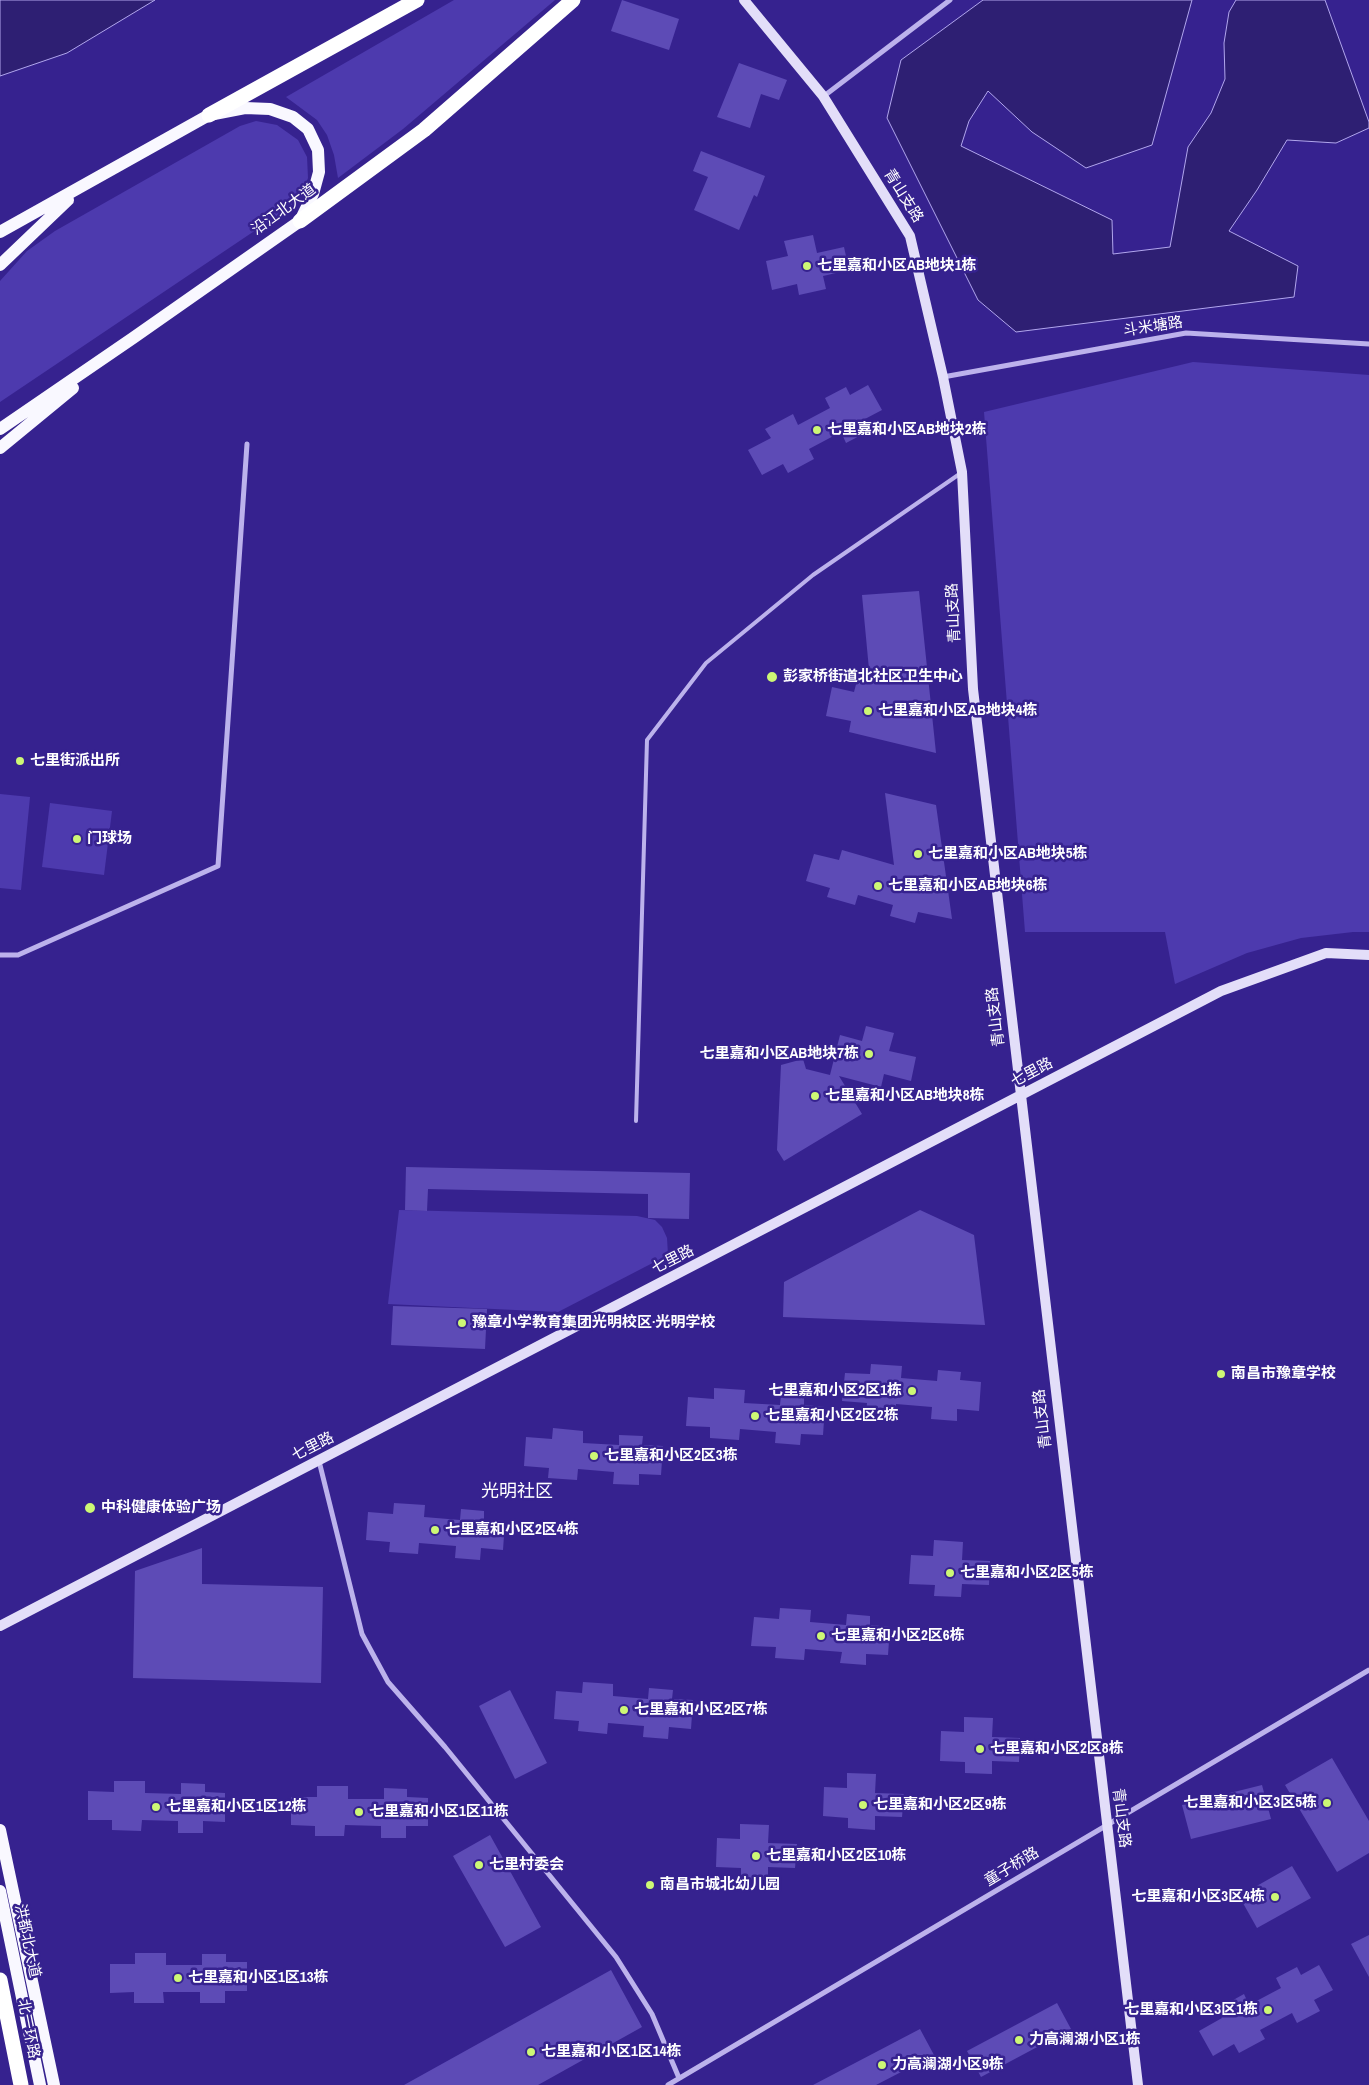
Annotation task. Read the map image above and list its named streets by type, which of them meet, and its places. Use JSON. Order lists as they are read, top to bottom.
{
  "streets": {
    "highway": ["沿江北大道", "北一环路"],
    "main road": ["洪都北大道"],
    "street": [
      "青山支路",
      "斗米塘路",
      "七里路",
      "童子桥路"
    ]
  },
  "crossings": [
    ["青山支路", "斗米塘路"],
    ["青山支路", "七里路"],
    ["青山支路", "童子桥路"]
  ],
  "districts": ["光明社区"],
  "places": [
    "七里嘉和小区AB地块1栋",
    "七里嘉和小区AB地块2栋",
    "彭家桥街道北社区卫生中心",
    "七里嘉和小区AB地块4栋",
    "七里街派出所",
    "门球场",
    "七里嘉和小区AB地块5栋",
    "七里嘉和小区AB地块6栋",
    "七里嘉和小区AB地块7栋",
    "七里嘉和小区AB地块8栋",
    "豫章小学教育集团光明校区·光明学校",
    "南昌市豫章学校",
    "七里嘉和小区2区1栋",
    "七里嘉和小区2区2栋",
    "七里嘉和小区2区3栋",
    "中科健康体验广场",
    "七里嘉和小区2区4栋",
    "七里嘉和小区2区5栋",
    "七里嘉和小区2区6栋",
    "七里嘉和小区2区7栋",
    "七里嘉和小区2区8栋",
    "七里嘉和小区3区5栋",
    "七里嘉和小区2区9栋",
    "七里嘉和小区1区12栋",
    "七里嘉和小区1区11栋",
    "七里嘉和小区2区10栋",
    "七里村委会",
    "南昌市城北幼儿园",
    "七里嘉和小区3区4栋",
    "七里嘉和小区1区13栋",
    "七里嘉和小区3区1栋",
    "力高澜湖小区1栋",
    "七里嘉和小区1区14栋",
    "力高澜湖小区9栋"
  ]
}
